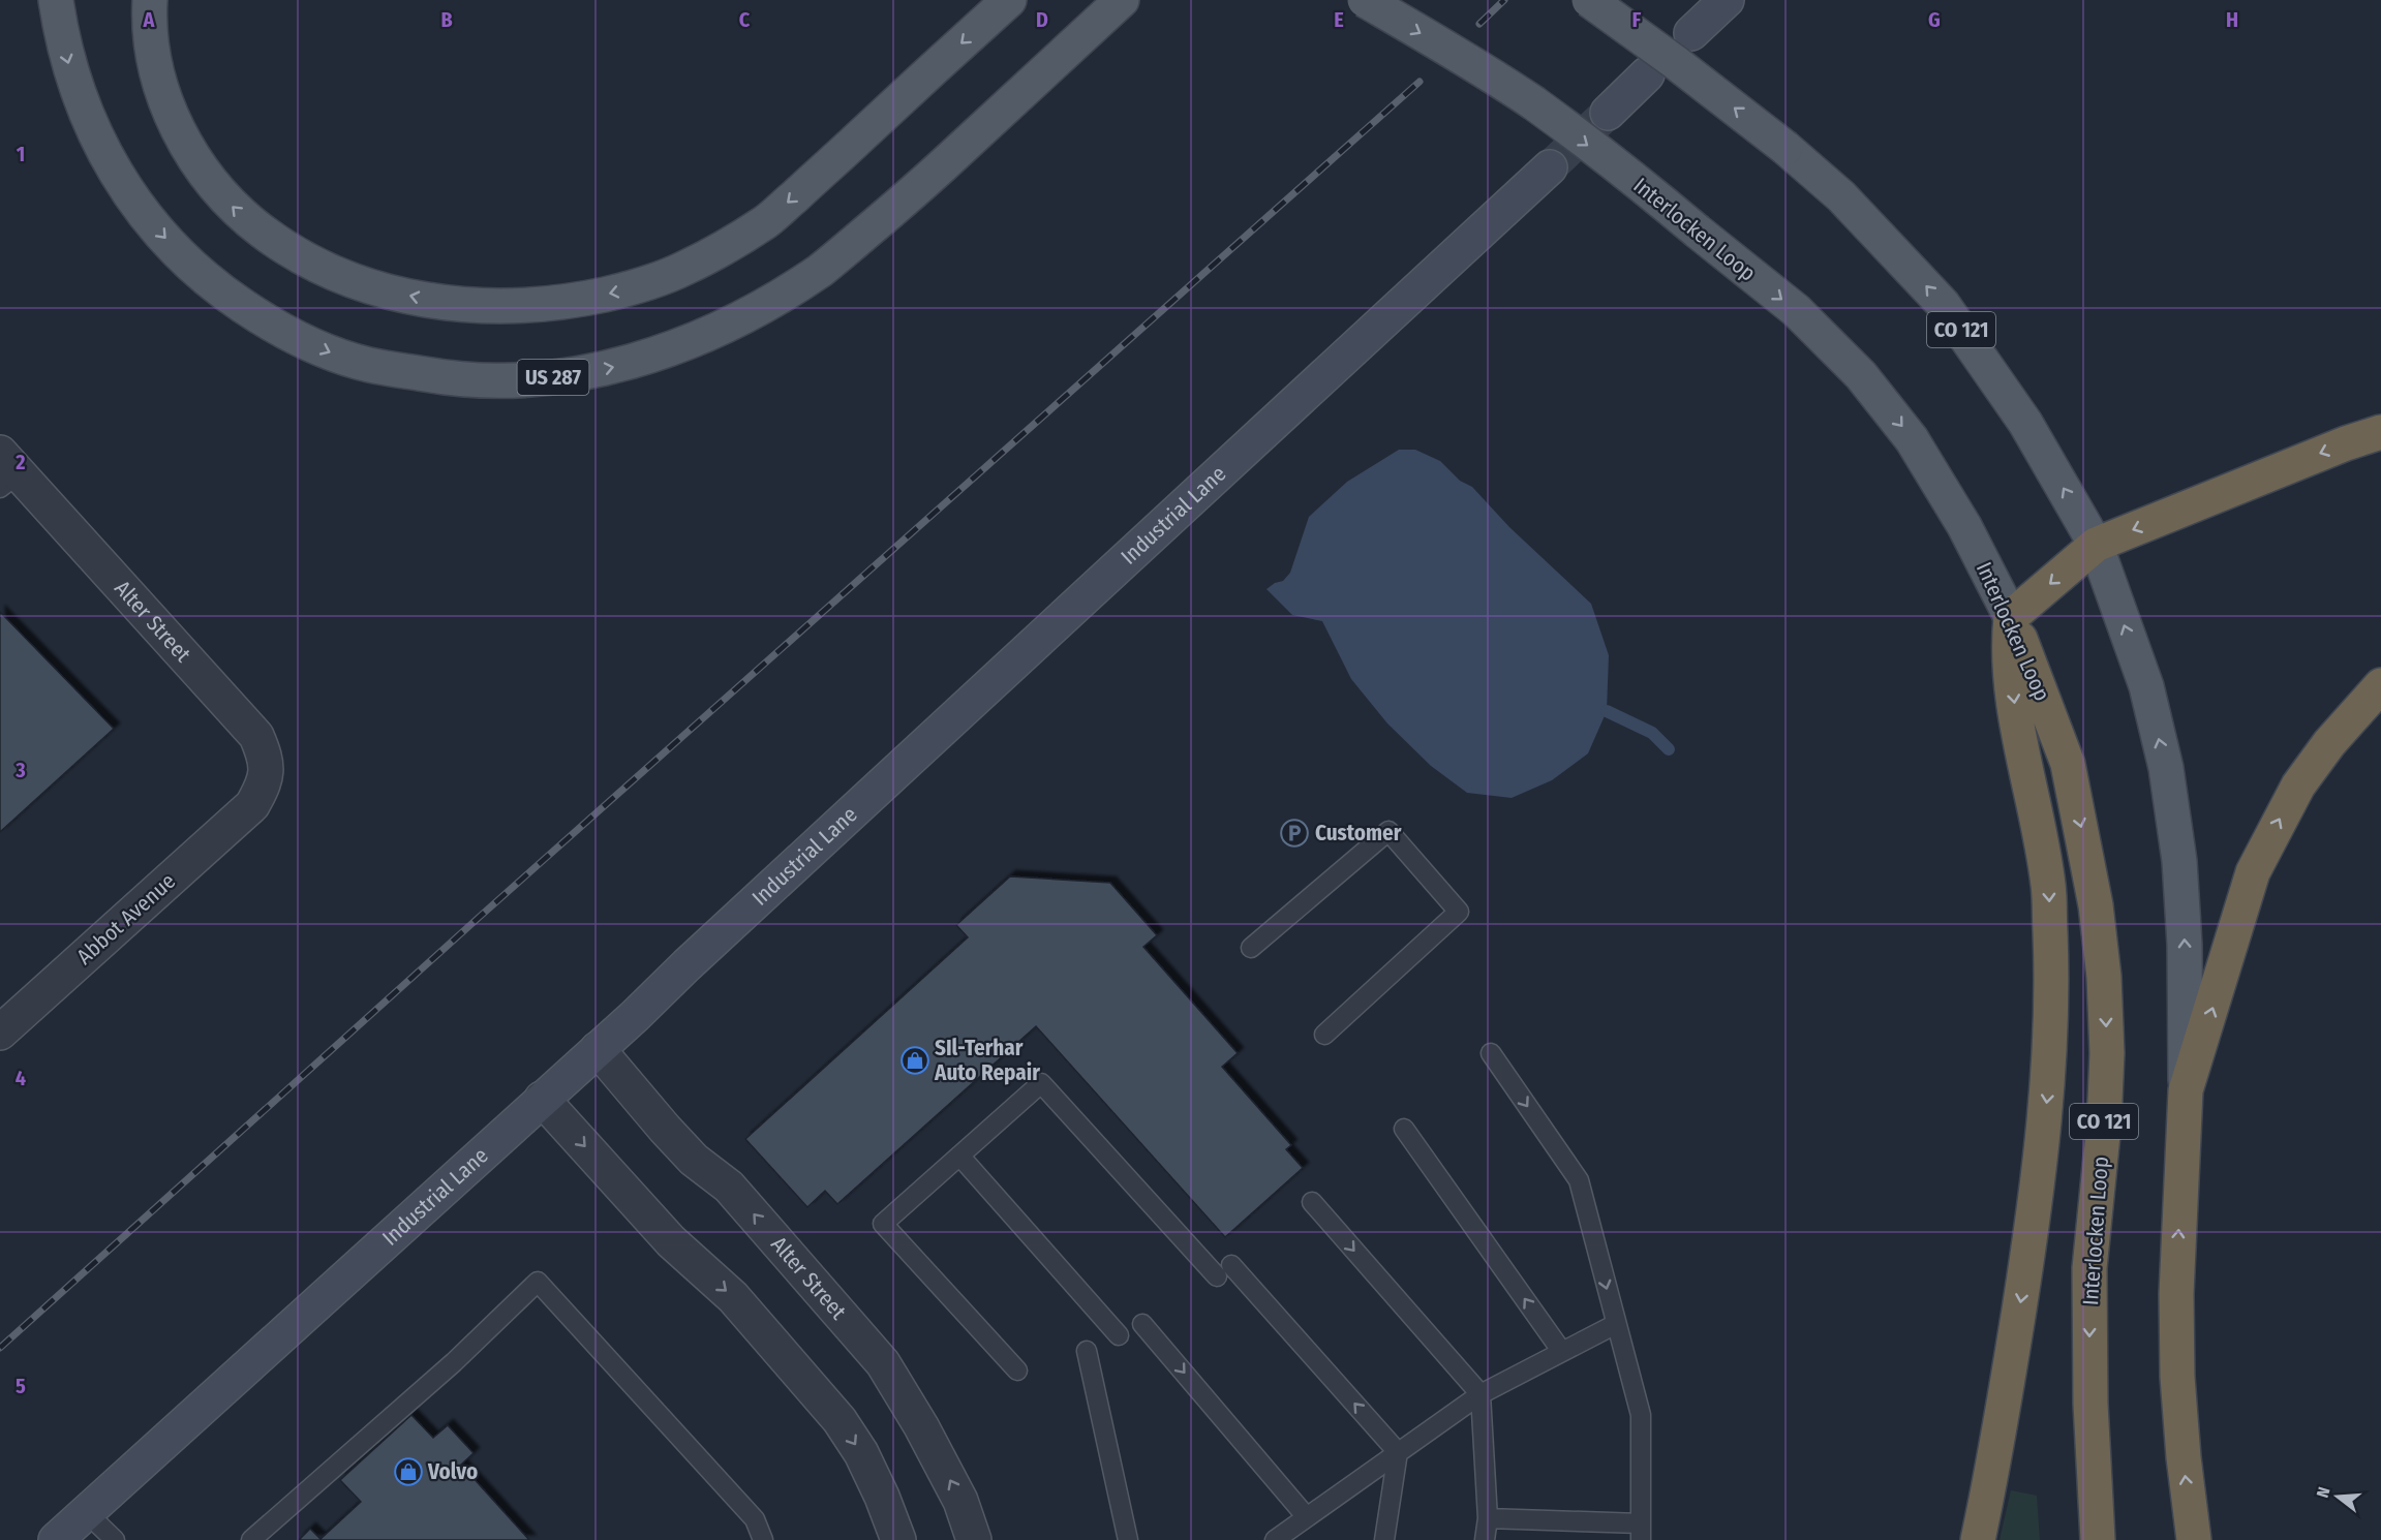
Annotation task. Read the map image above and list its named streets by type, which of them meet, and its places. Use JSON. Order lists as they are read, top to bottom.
{
  "streets": {
    "highway": ["Interlocken Loop", "CO 121"],
    "main road": ["US 287"],
    "street": ["Industrial Lane", "Alter Street", "Abbot Avenue"]
  },
  "crossings": [
    ["Industrial Lane", "Alter Street"],
    ["Alter Street", "Abbot Avenue"]
  ],
  "places": {
    "parking": ["Customer"],
    "shop": ["SIl-Terhar Auto Repair", "Volvo"]
  },
  "north": "left",
  "grid": {
    "columns": [
      "A",
      "B",
      "C",
      "D",
      "E",
      "F",
      "G",
      "H"
    ],
    "rows": [
      "1",
      "2",
      "3",
      "4",
      "5"
    ]
  }
}
